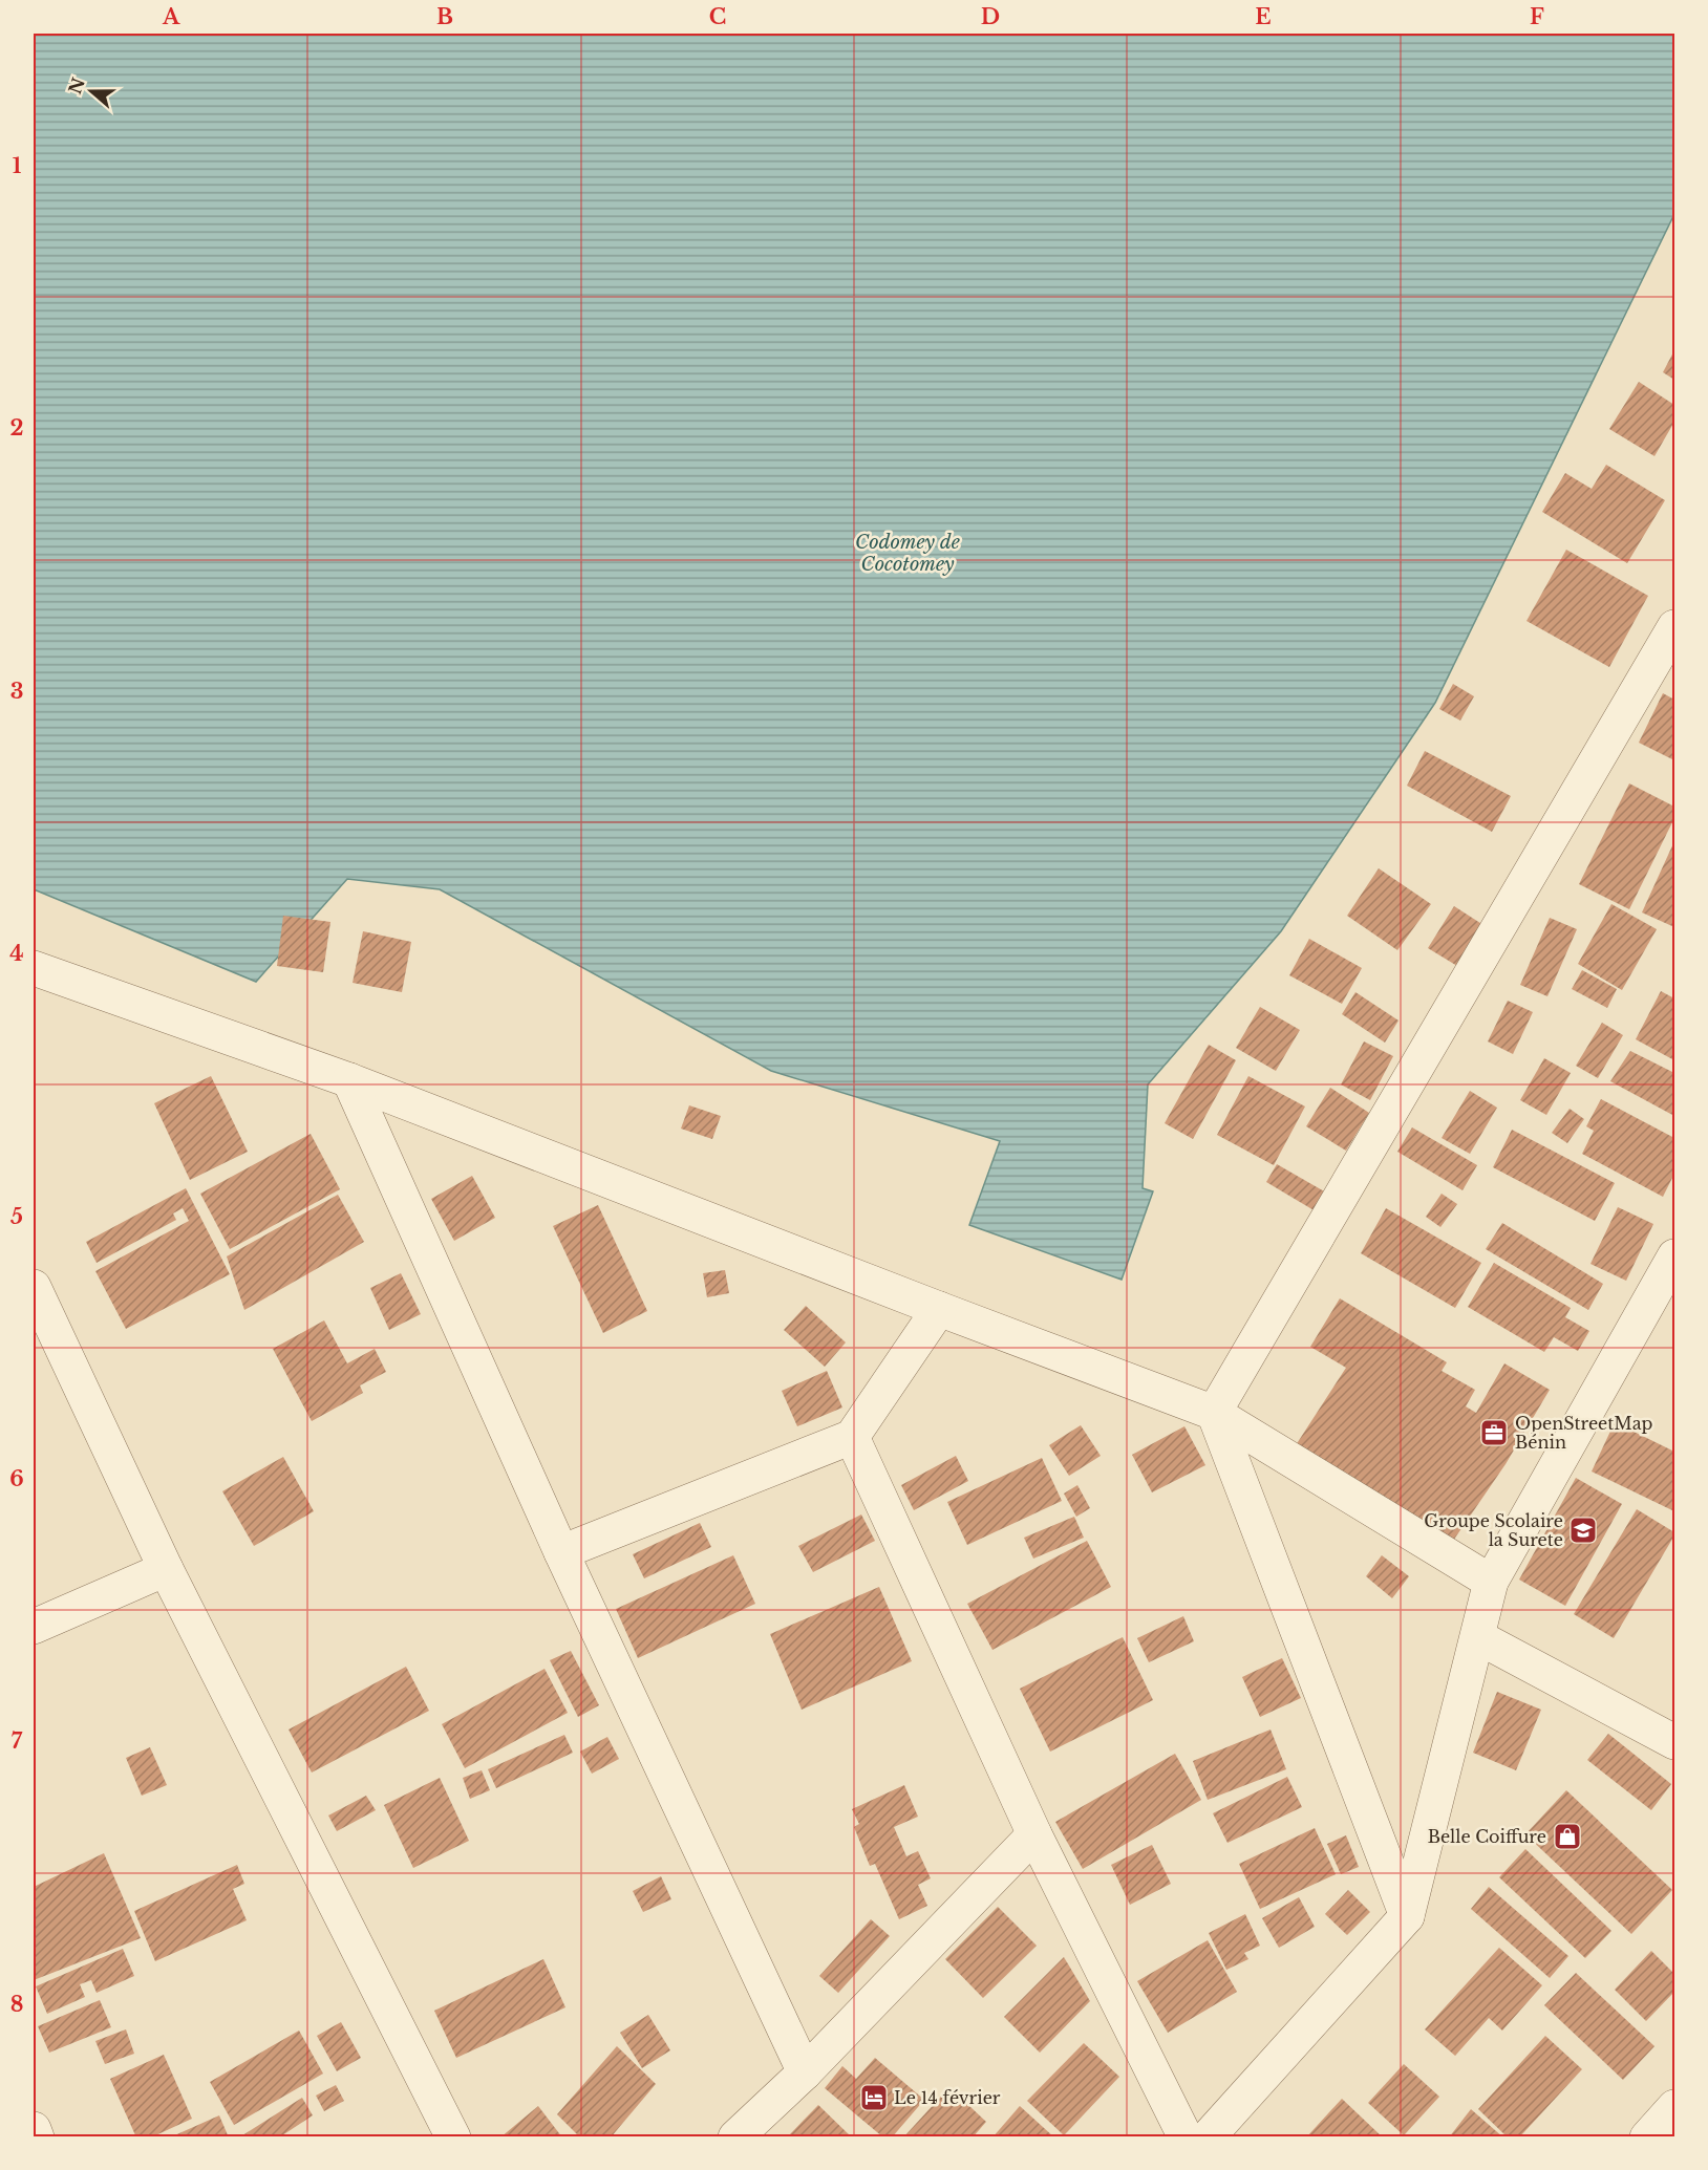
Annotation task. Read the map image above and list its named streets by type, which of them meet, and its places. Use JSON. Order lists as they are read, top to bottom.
{
  "water": ["Codomey de Cocotomey"],
  "places": {
    "office": ["OpenStreetMap Bénin"],
    "school or university": ["Groupe Scolaire la Surete"],
    "shop": ["Belle Coiffure"],
    "hotel": ["Le 14 février"]
  },
  "north": "left",
  "grid": {
    "columns": [
      "A",
      "B",
      "C",
      "D",
      "E",
      "F"
    ],
    "rows": [
      "1",
      "2",
      "3",
      "4",
      "5",
      "6",
      "7",
      "8"
    ]
  }
}
